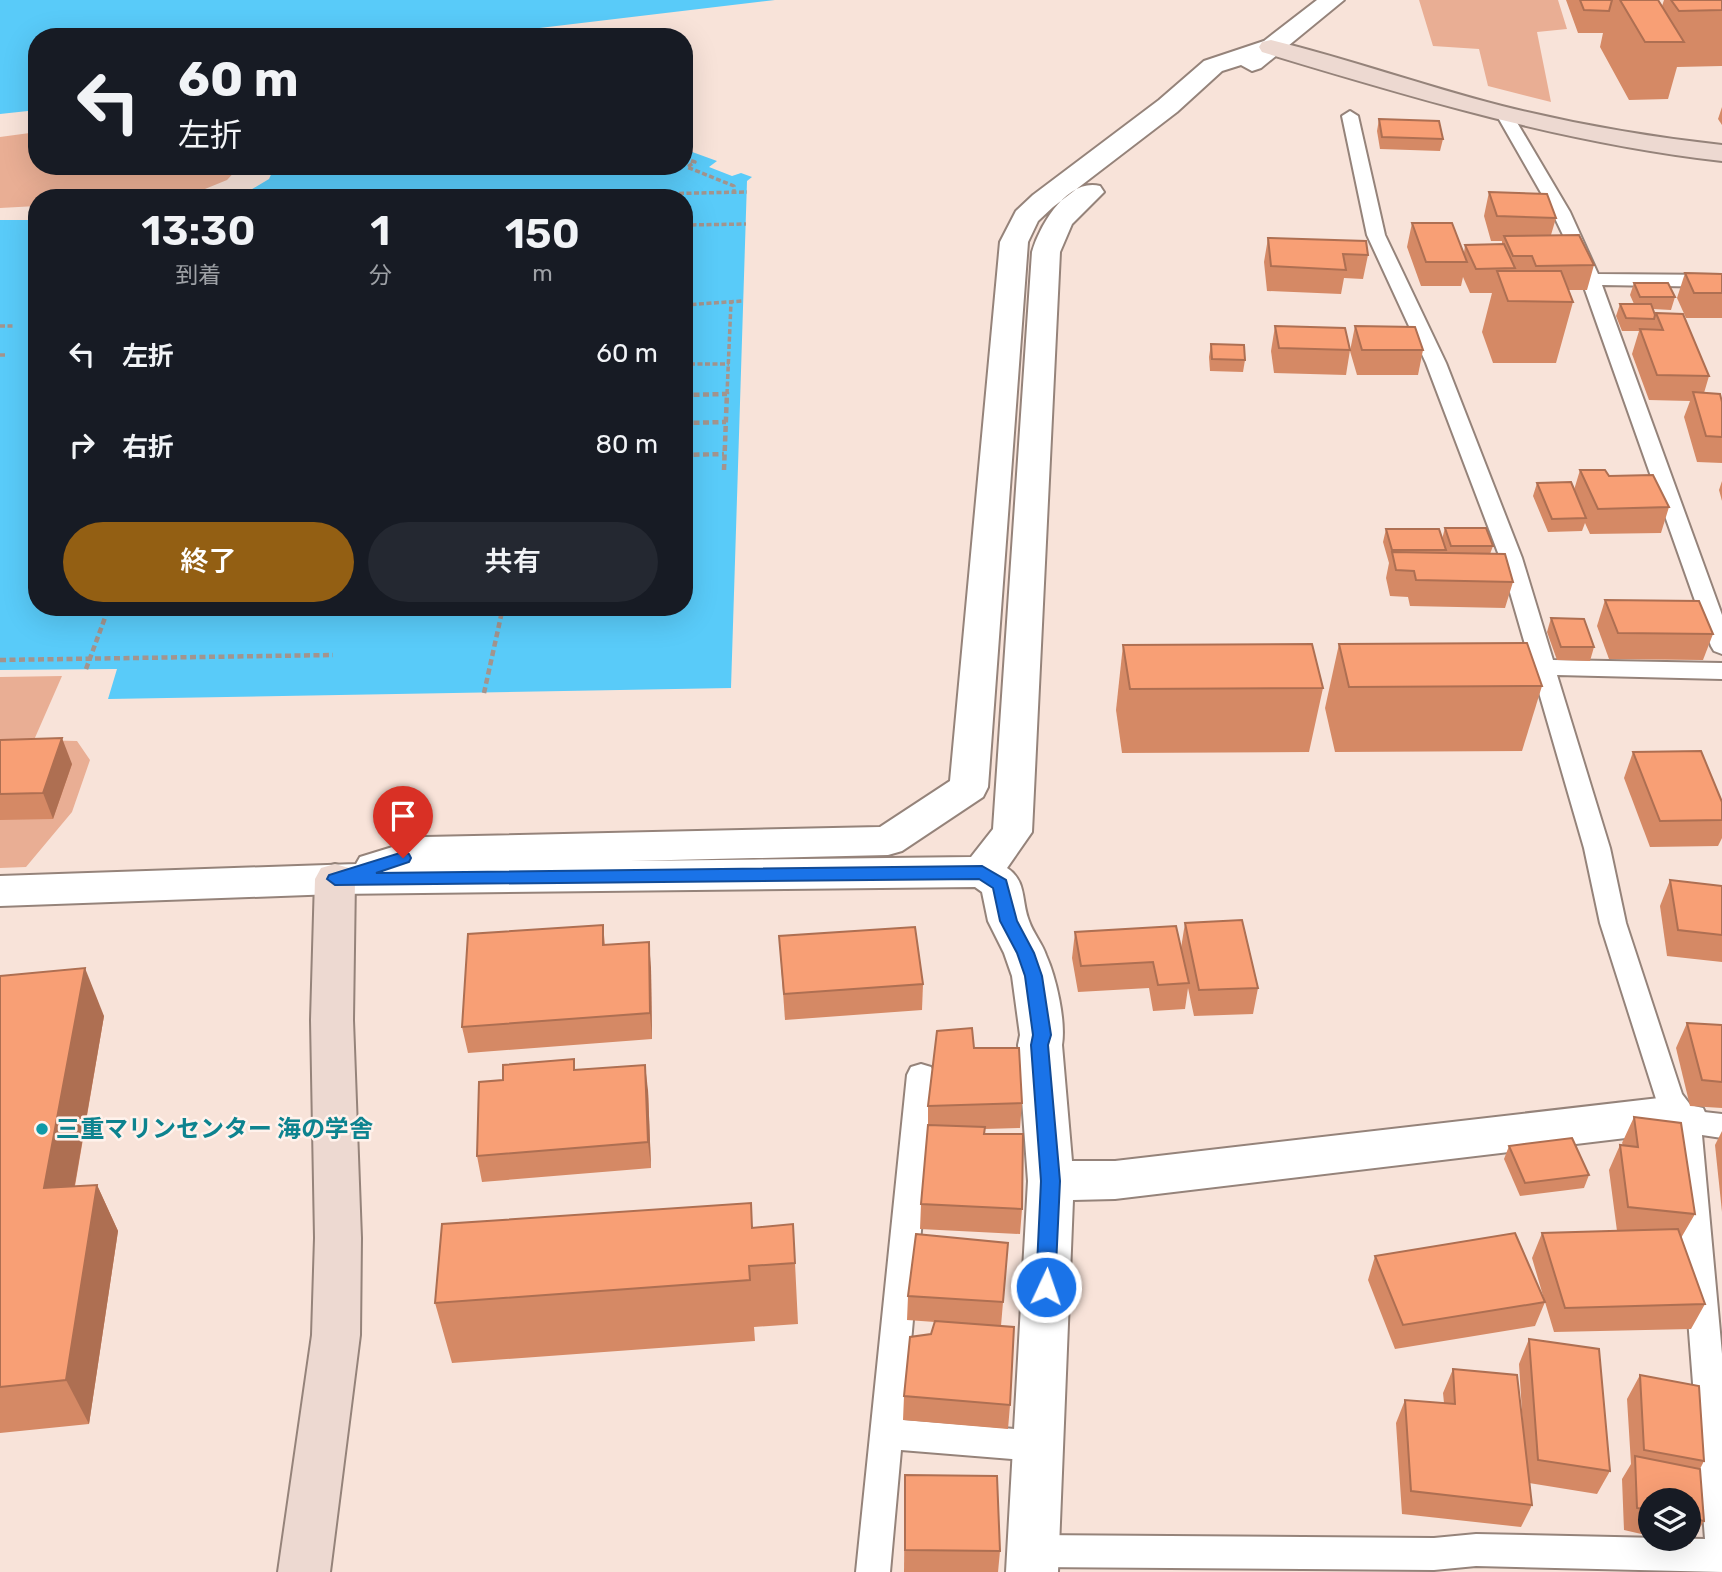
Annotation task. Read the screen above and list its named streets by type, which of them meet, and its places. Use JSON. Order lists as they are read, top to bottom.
{
  "places": ["三重マリンセンター 海の学舎"],
  "page": {
    "turn": ["60 m", "左折"],
    "eta": [
      "13:30",
      "到着",
      "1",
      "分",
      "150",
      "m"
    ],
    "list": [
      {
        "name": "左折",
        "value": "60 m"
      },
      {
        "name": "右折",
        "value": "80 m"
      }
    ],
    "buttons": ["終了", "共有"]
  }
}
